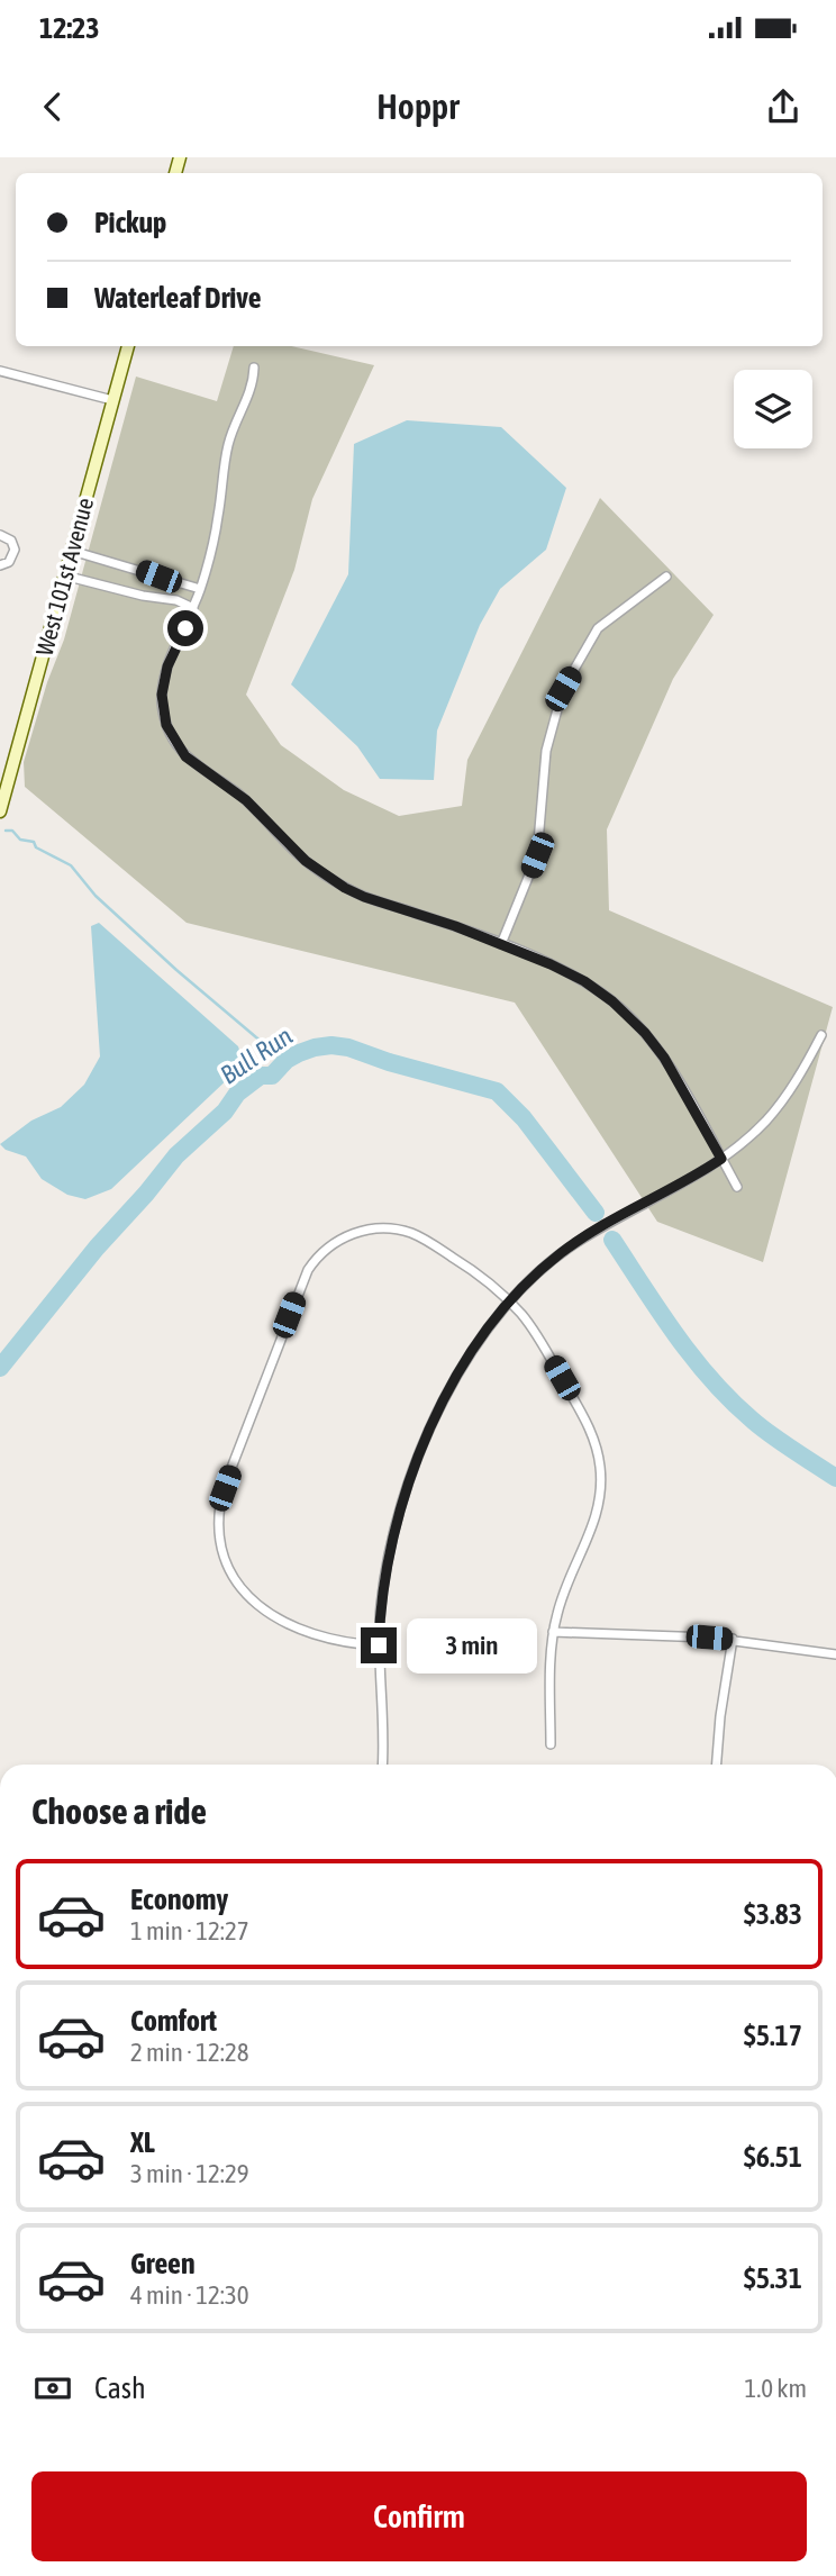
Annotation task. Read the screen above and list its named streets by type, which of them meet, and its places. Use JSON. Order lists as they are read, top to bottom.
{
  "streets": {
    "street": ["West 101st Avenue"]
  },
  "water": ["Bull Run"],
  "page": {
    "status": "12:23",
    "header": "Hoppr",
    "banner": ["Pickup", "Waterleaf Drive"],
    "bubble": "3 min",
    "heading": "Choose a ride",
    "list": [
      {
        "name": "Economy",
        "note": "1 min · 12:27",
        "value": "$3.83"
      },
      {
        "name": "Comfort",
        "note": "2 min · 12:28",
        "value": "$5.17"
      },
      {
        "name": "XL",
        "note": "3 min · 12:29",
        "value": "$6.51"
      },
      {
        "name": "Green",
        "note": "4 min · 12:30",
        "value": "$5.31"
      }
    ],
    "pay": ["Cash", "1.0 km"],
    "buttons": "Confirm"
  }
}
